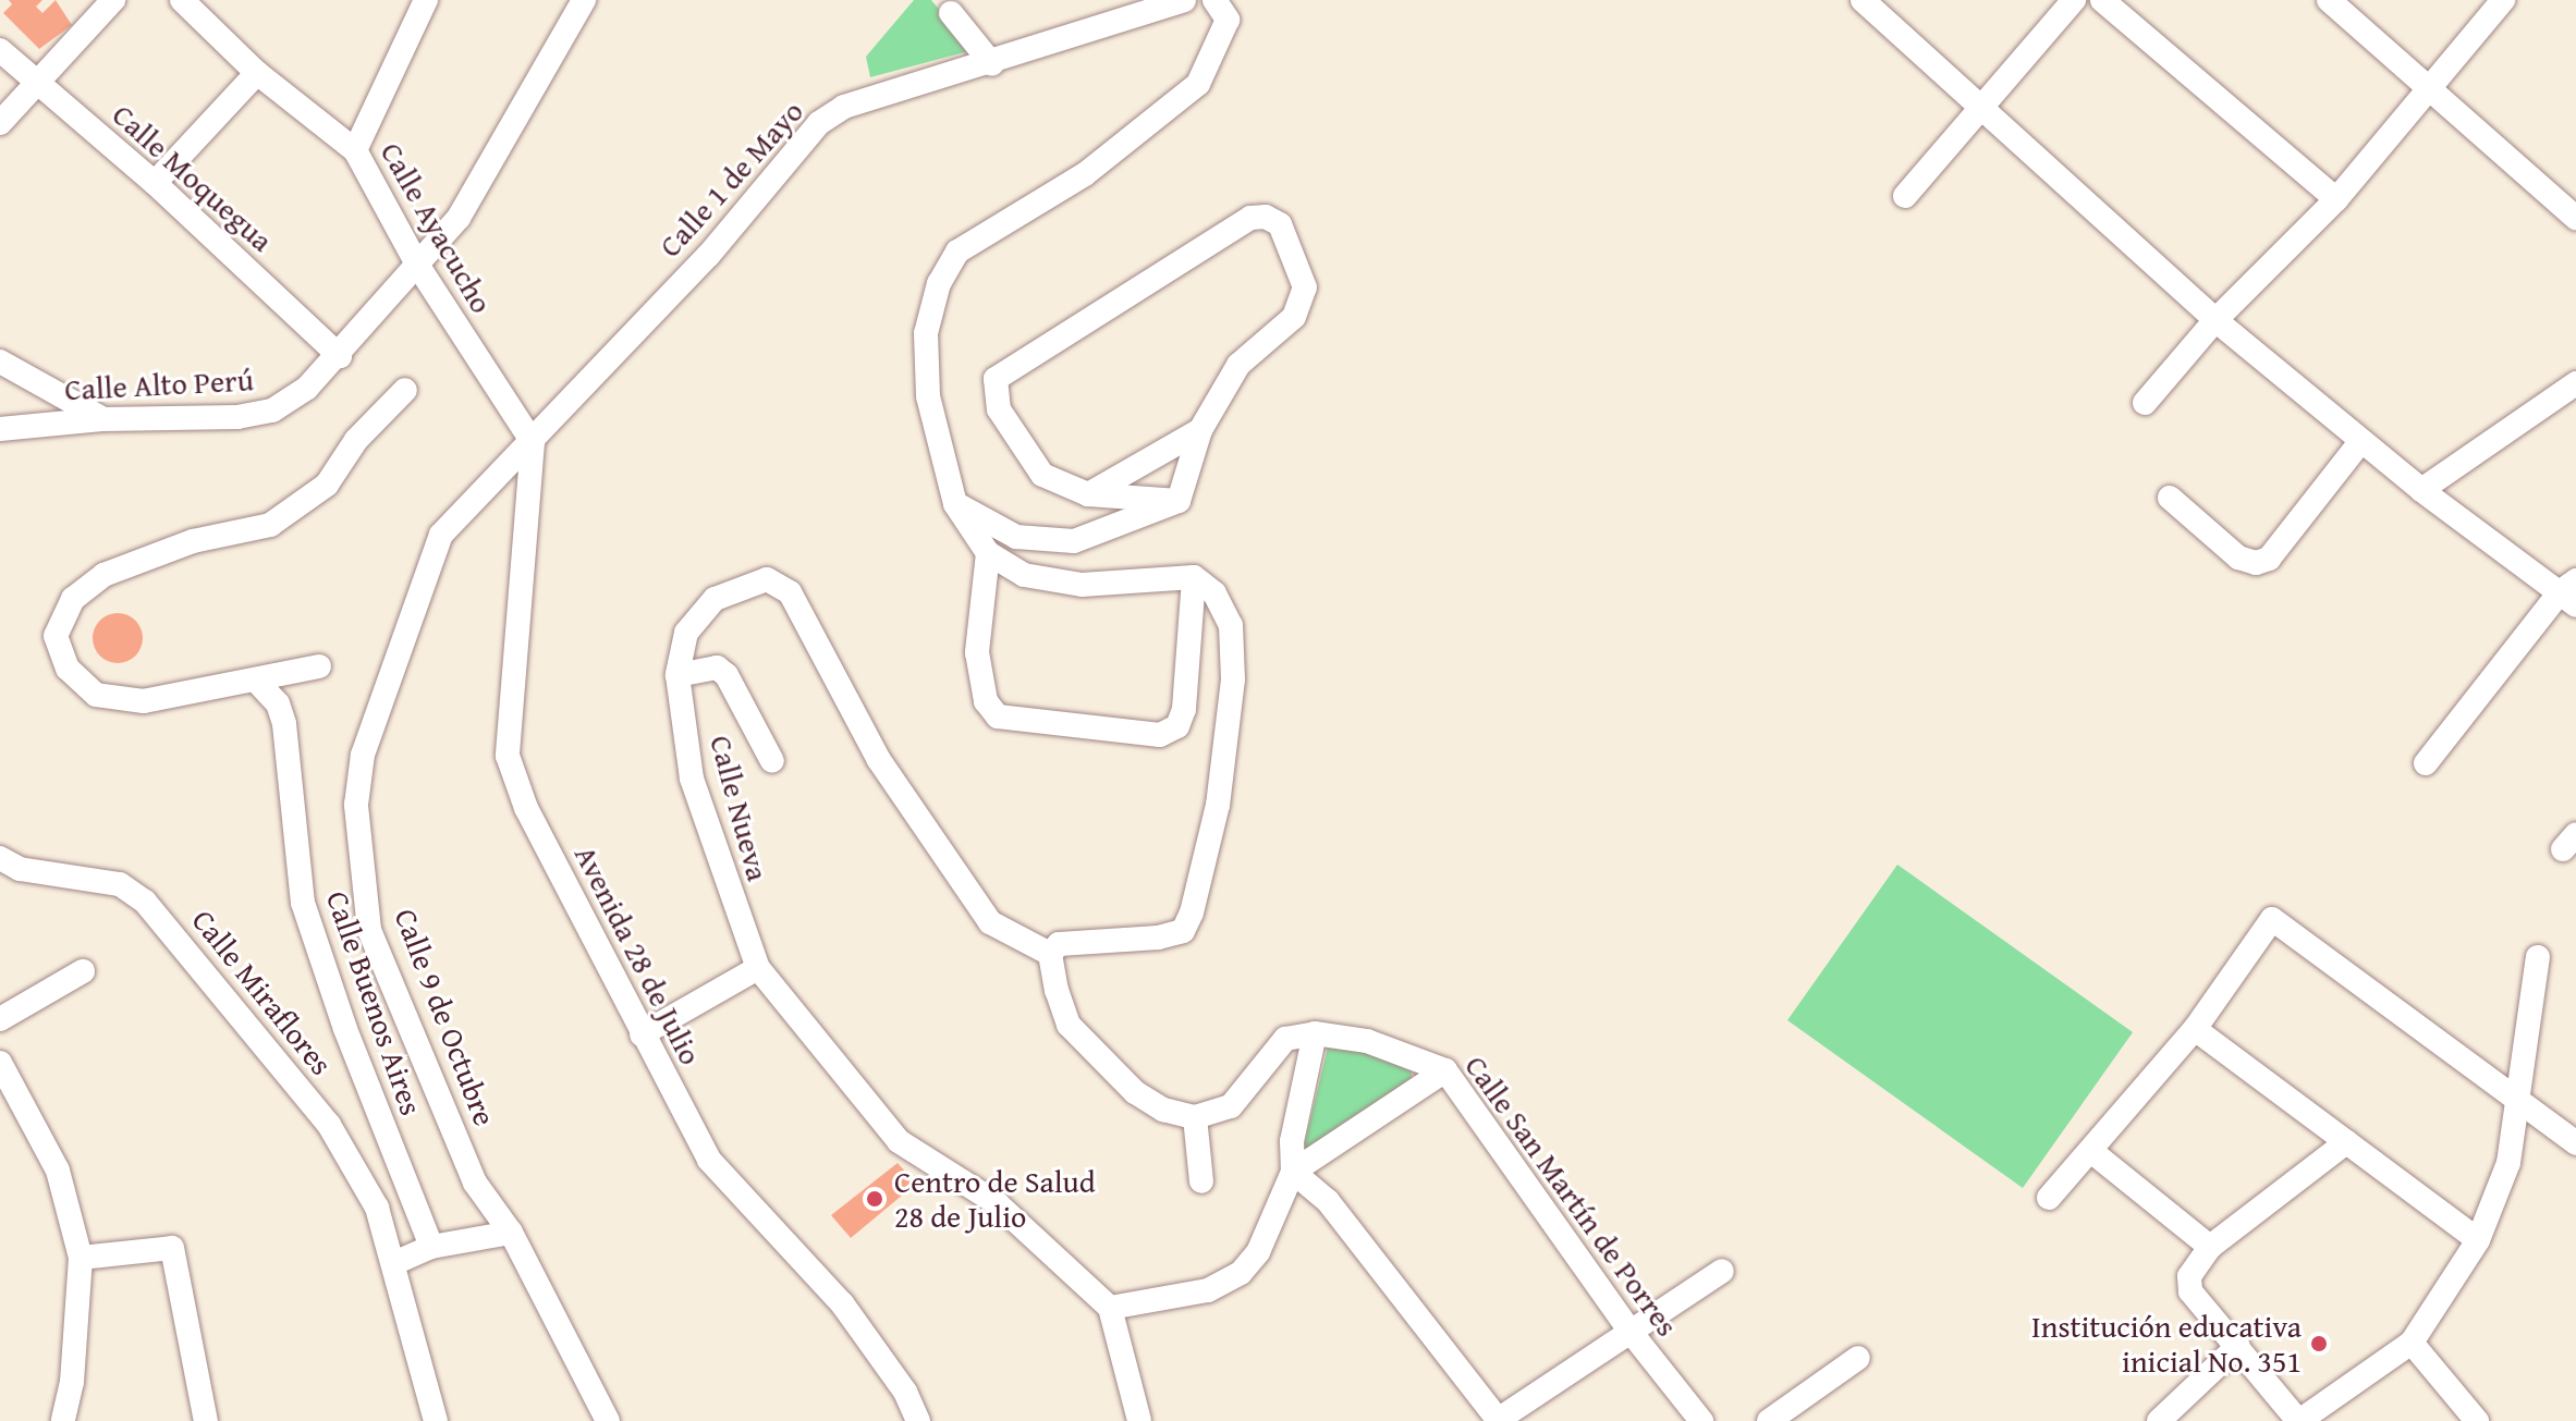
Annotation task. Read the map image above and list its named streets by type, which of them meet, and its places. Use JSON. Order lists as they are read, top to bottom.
{
  "streets": {
    "street": [
      "Calle Moquegua",
      "Calle 1 de Mayo",
      "Calle Ayacucho",
      "Calle Alto Perú",
      "Calle Nueva",
      "Avenida 28 de Julio",
      "Calle Miraflores",
      "Calle Buenos Aires",
      "Calle 9 de Octubre",
      "Calle San Martín de Porres"
    ]
  },
  "crossings": [
    ["Calle Moquegua", "Calle Alto Perú"],
    ["Calle 1 de Mayo", "Calle Ayacucho"],
    ["Calle 1 de Mayo", "Avenida 28 de Julio"],
    ["Calle 1 de Mayo", "Calle 9 de Octubre"],
    ["Calle Ayacucho", "Calle Alto Perú"],
    ["Calle Ayacucho", "Avenida 28 de Julio"],
    ["Calle Ayacucho", "Calle 9 de Octubre"],
    ["Avenida 28 de Julio", "Calle 9 de Octubre"]
  ],
  "places": ["Centro de Salud 28 de Julio", "Institución educativa inicial No. 351"]
}
